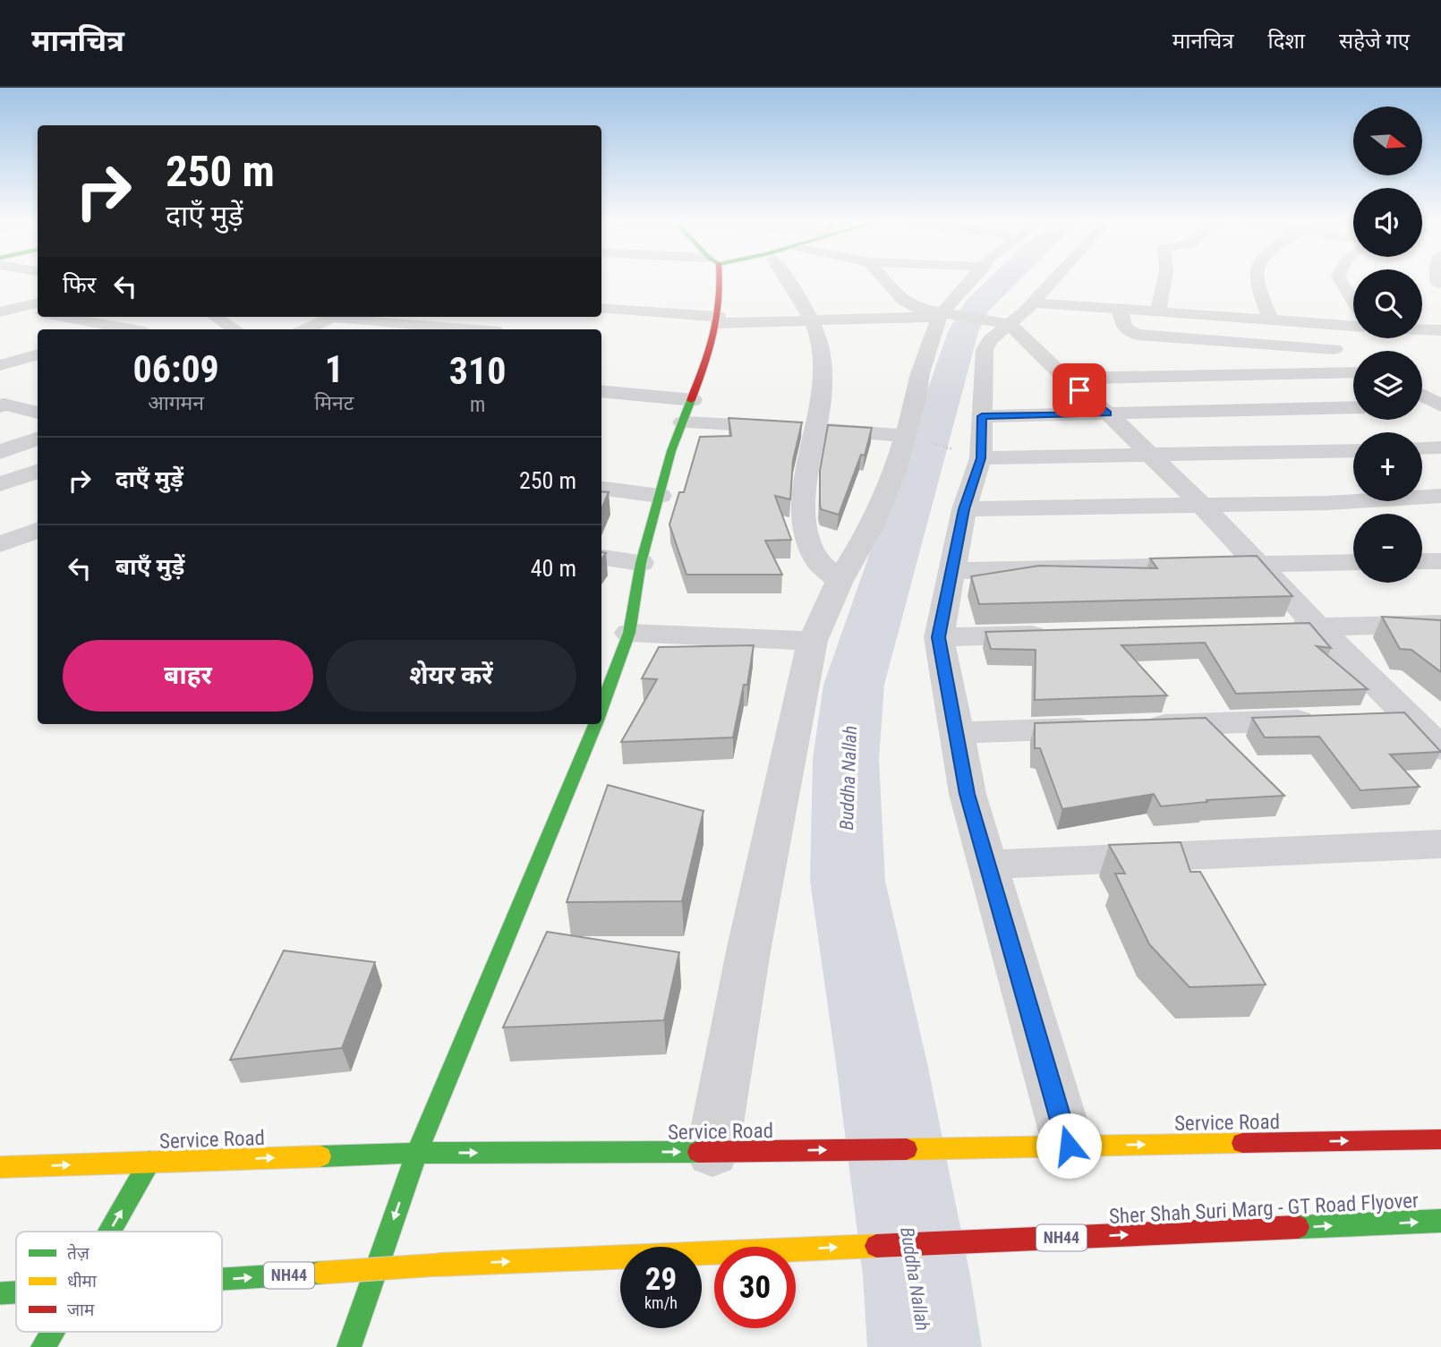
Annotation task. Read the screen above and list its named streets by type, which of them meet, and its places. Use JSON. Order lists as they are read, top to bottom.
{
  "streets": {
    "main road": ["Service Road", "Sher Shah Suri Marg - GT Road Flyover", "NH44"]
  },
  "one_way": ["Service Road", "Sher Shah Suri Marg - GT Road Flyover"],
  "water": ["Buddha Nallah"],
  "legend": ["तेज़", "धीमा", "जाम"],
  "north": "right",
  "page": {
    "header": "मानचित्र",
    "nav": ["मानचित्र", "दिशा", "सहेजे गए"],
    "map_buttons": ["+", "−"],
    "turn": ["250 m", "दाएँ मुड़ें"],
    "then": "फिर",
    "eta": [
      "06:09",
      "आगमन",
      "1",
      "मिनट",
      "310",
      "m"
    ],
    "list": [
      {
        "name": "दाएँ मुड़ें",
        "value": "250 m"
      },
      {
        "name": "बाएँ मुड़ें",
        "value": "40 m"
      }
    ],
    "buttons": ["बाहर", "शेयर करें"],
    "speed": "29 km/h",
    "limit": "30"
  }
}
